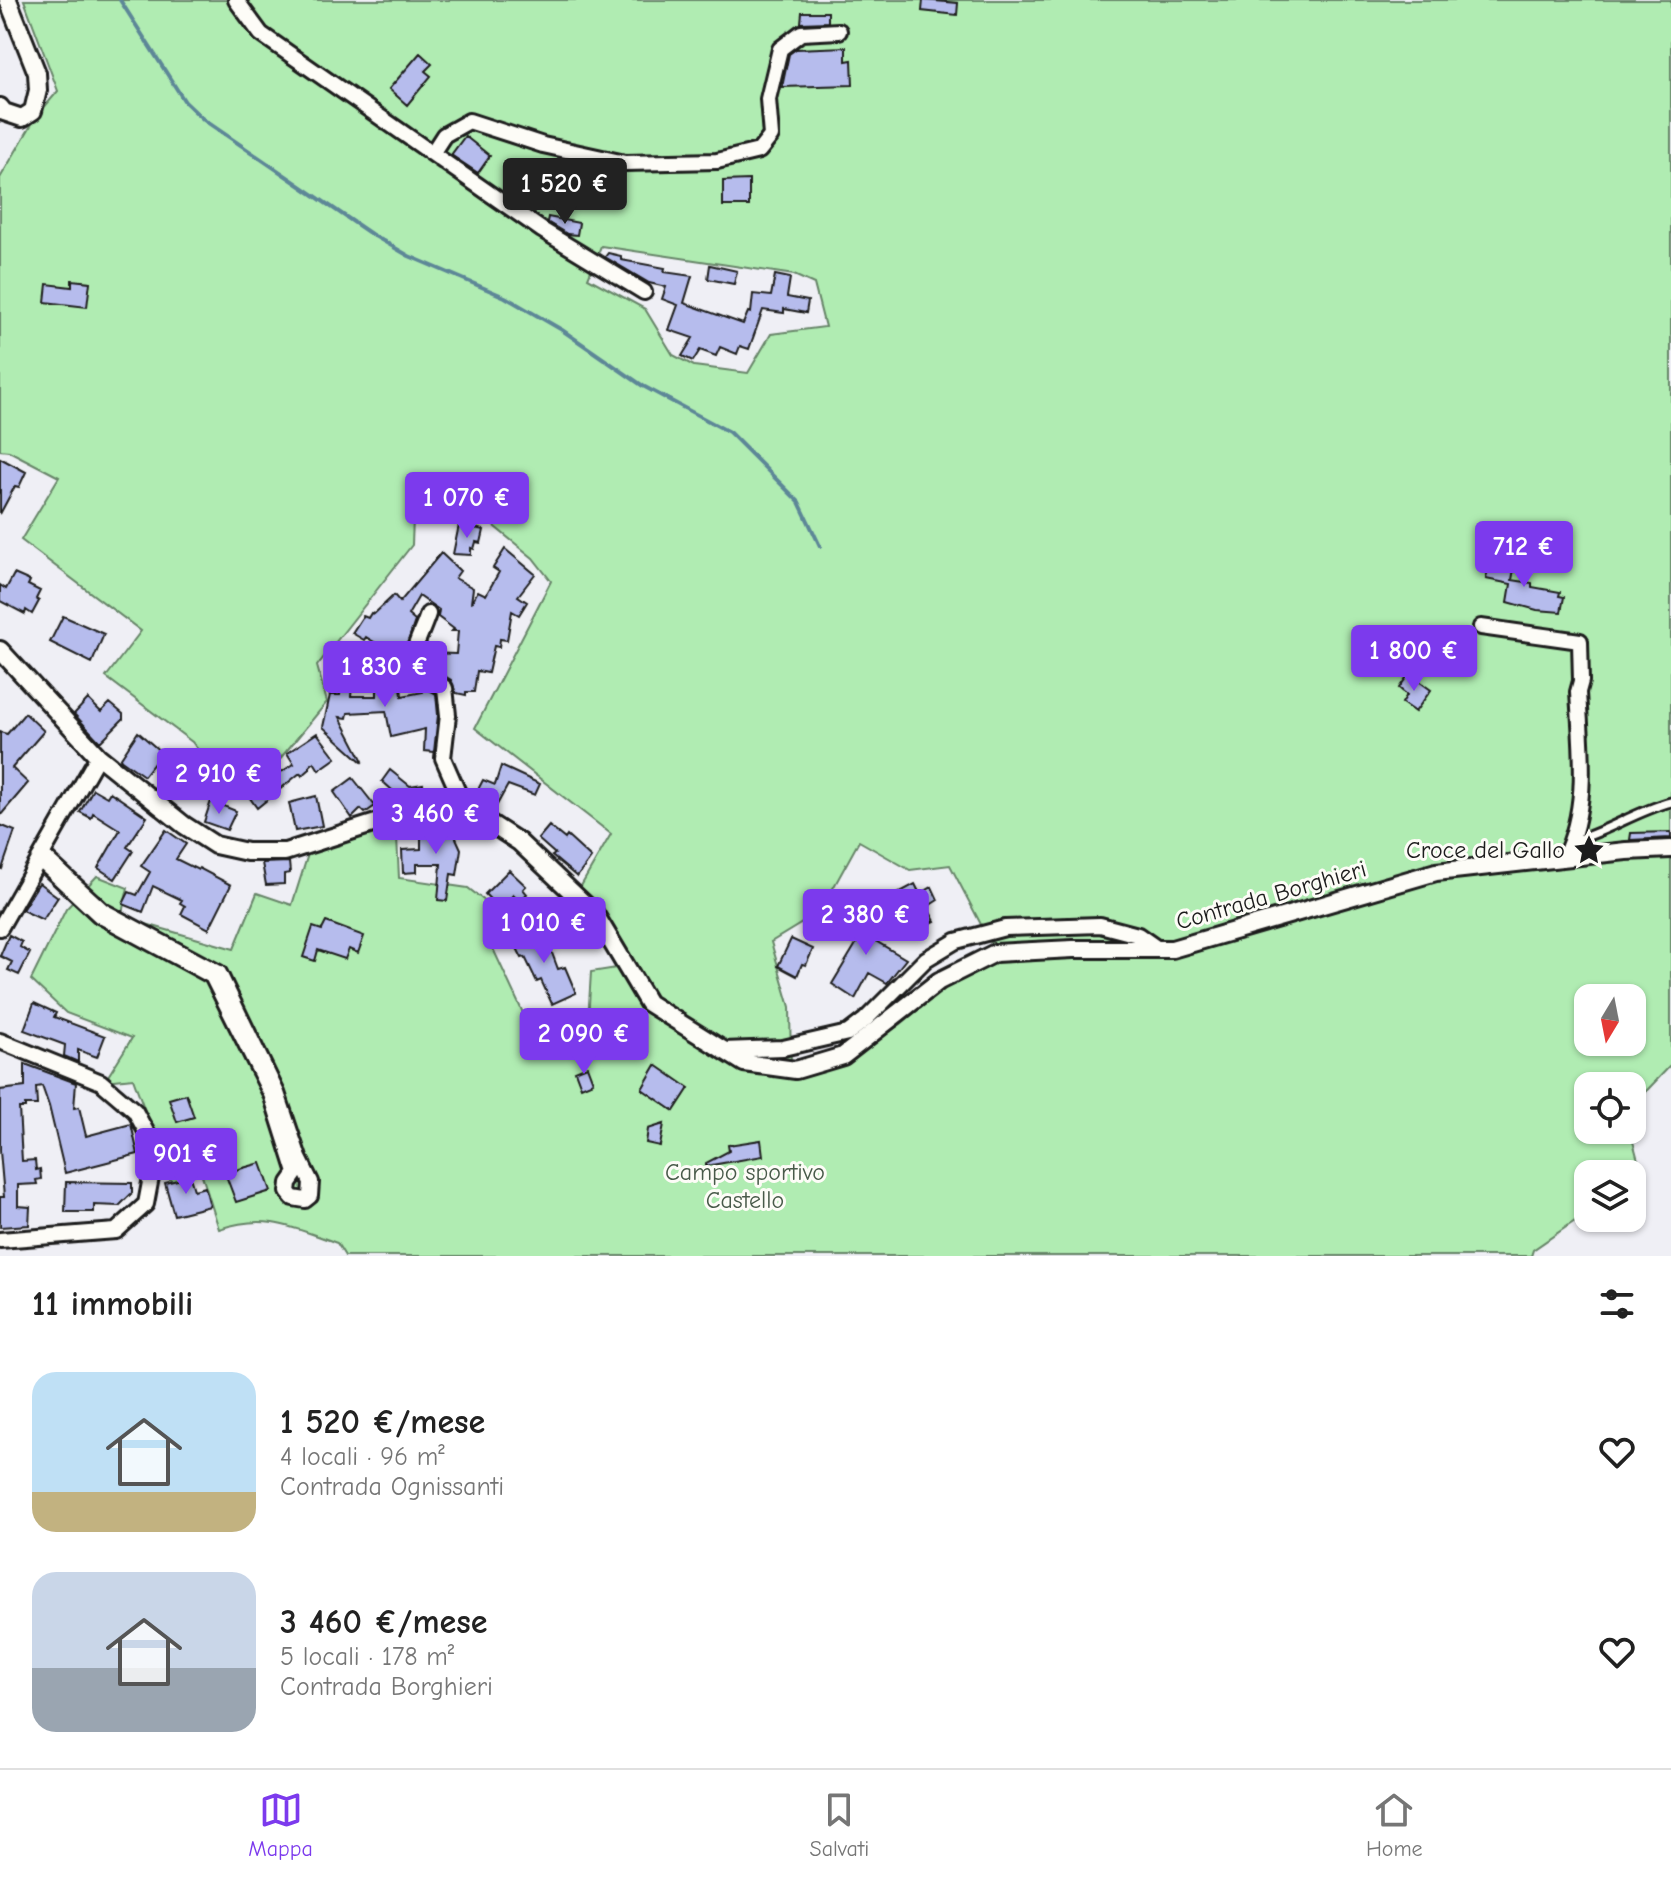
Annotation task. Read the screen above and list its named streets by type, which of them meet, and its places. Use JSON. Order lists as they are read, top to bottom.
{
  "streets": {
    "street": ["Contrada Borghieri"]
  },
  "parks": ["Campo sportivo Castello"],
  "places": {
    "place": ["Croce del Gallo"]
  },
  "north": "bottom",
  "page": {
    "price": [
      "1 520 €",
      "1 070 €",
      "712 €",
      "1 800 €",
      "1 830 €",
      "2 910 €",
      "3 460 €",
      "2 380 €",
      "1 010 €",
      "2 090 €",
      "901 €"
    ],
    "heading": "11 immobili",
    "list": [
      {
        "name": "1 520 €/mese",
        "note": "4 locali · 96 m² · Contrada Ognissanti"
      },
      {
        "name": "3 460 €/mese",
        "note": "5 locali · 178 m² · Contrada Borghieri"
      }
    ],
    "tabs": ["Mappa", "Salvati", "Home"]
  }
}
